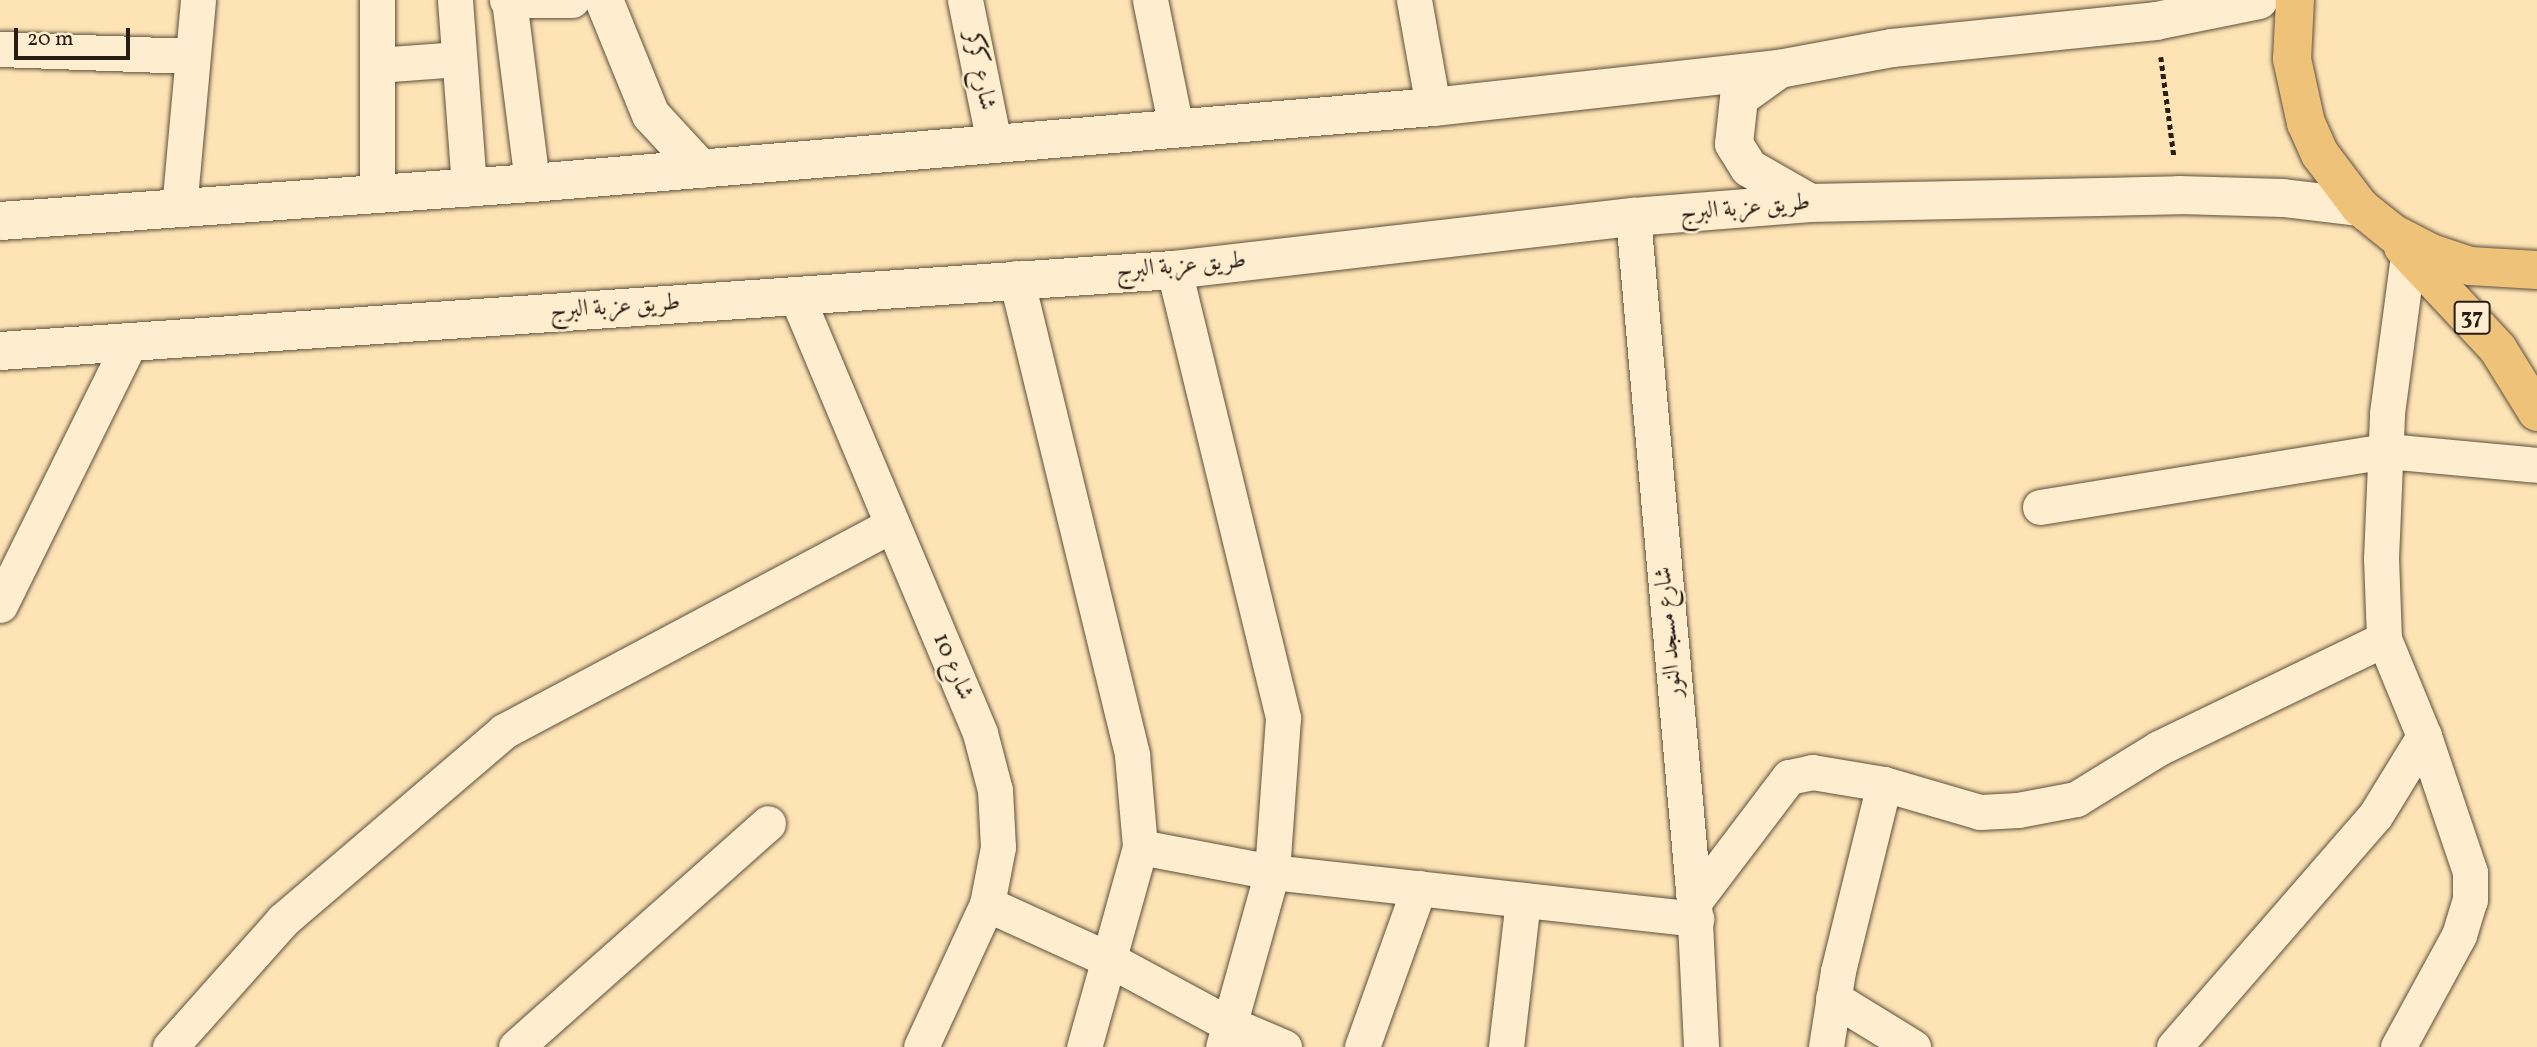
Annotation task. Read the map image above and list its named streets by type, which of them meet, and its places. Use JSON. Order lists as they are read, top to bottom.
{
  "streets": {
    "highway": ["37"],
    "street": [
      "شارع كركر",
      "طريق عزبة البرج",
      "شارع مسجد النور",
      "شارع 10"
    ]
  },
  "crossings": [
    ["طريق عزبة البرج", "شارع مسجد النور"],
    ["طريق عزبة البرج", "شارع 10"]
  ],
  "scale_bar": "20 m"
}
